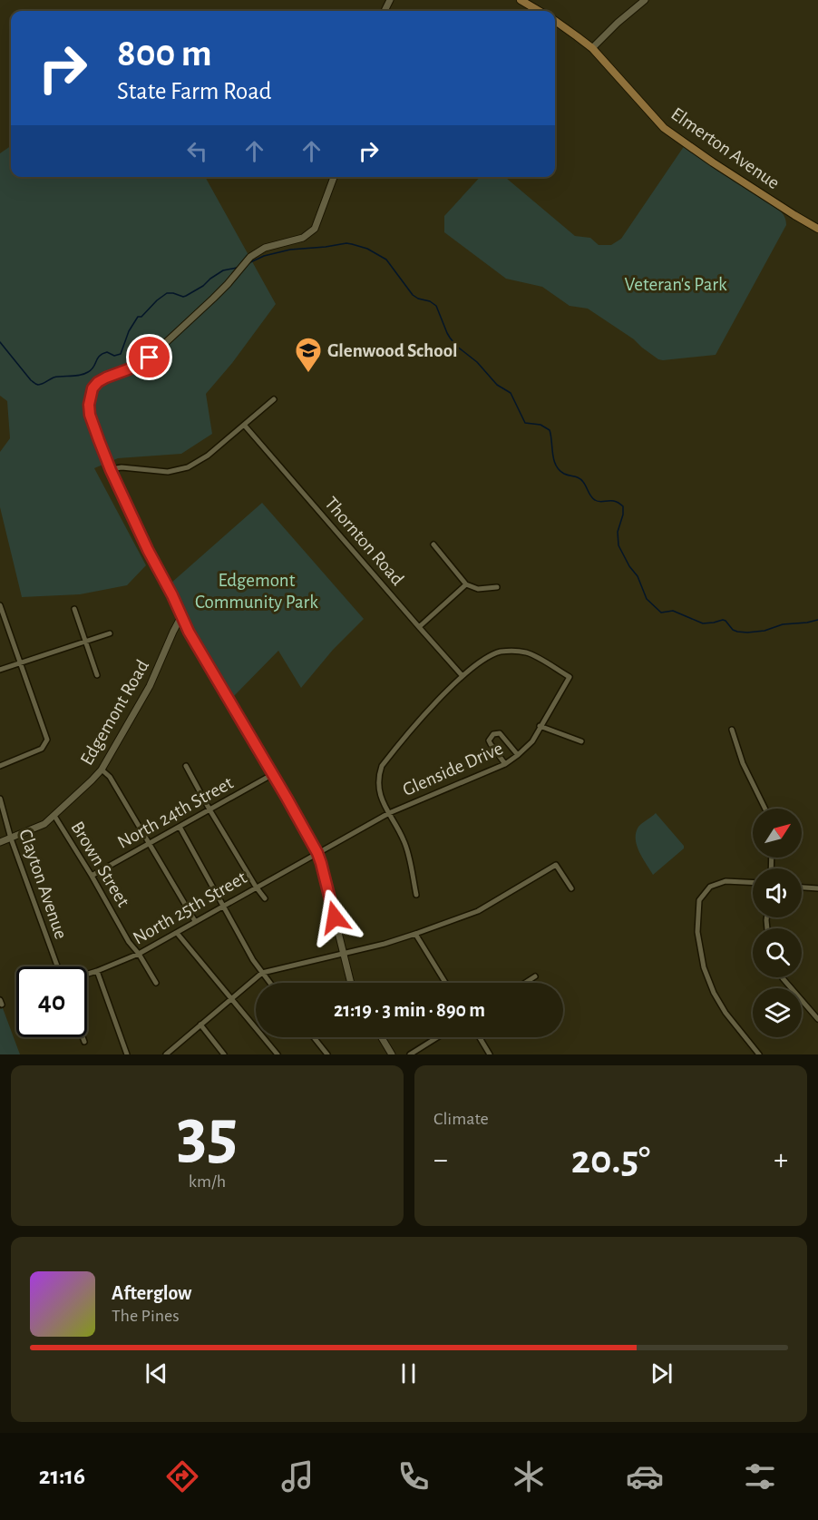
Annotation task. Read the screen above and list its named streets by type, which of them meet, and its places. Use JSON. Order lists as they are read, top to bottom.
{
  "streets": {
    "main road": ["Elmerton Avenue"],
    "street": [
      "Thornton Road",
      "Edgemont Road",
      "Glenside Drive",
      "North 24th Street",
      "Brown Street",
      "Clayton Avenue",
      "North 25th Street"
    ]
  },
  "crossings": [
    ["Thornton Road", "Glenside Drive"],
    ["Edgemont Road", "Brown Street"],
    ["Edgemont Road", "Clayton Avenue"],
    ["Glenside Drive", "North 25th Street"],
    ["North 24th Street", "Brown Street"],
    ["Brown Street", "North 25th Street"]
  ],
  "parks": ["Veteran's Park", "Edgemont Community Park"],
  "places": {
    "school or university": ["Glenwood School"]
  },
  "north": "top right",
  "page": {
    "turn": ["800 m", "State Farm Road"],
    "limit": "40",
    "trip": "21:19 · 3 min · 890 m",
    "tile": [
      ["35", "km/h"],
      "Climate"
    ],
    "heat": ["−", "20.5°", "+"],
    "song": ["Afterglow", "The Pines"],
    "tabs": "21:16"
  }
}
